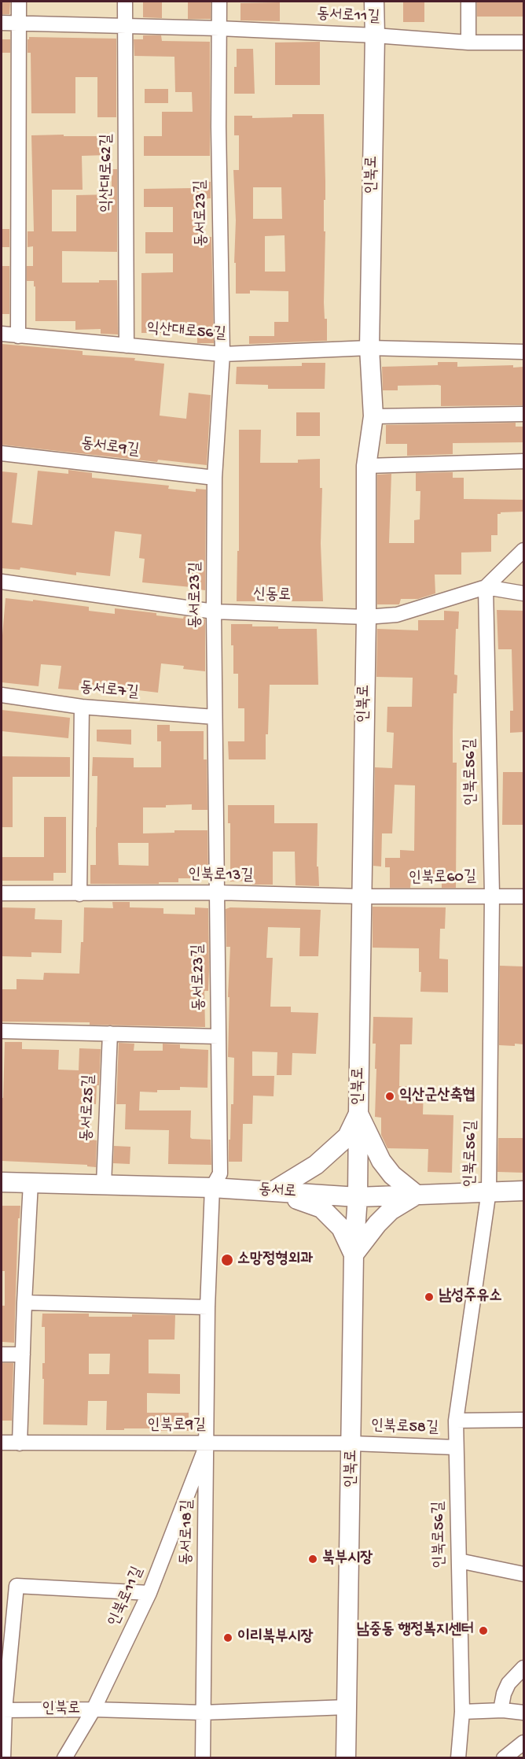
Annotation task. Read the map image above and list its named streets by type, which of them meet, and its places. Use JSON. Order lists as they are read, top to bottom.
{
  "streets": {
    "street": [
      "동서로11길",
      "익산대로62길",
      "인북로",
      "동서로23길",
      "익산대로56길",
      "동서로9길",
      "신동로",
      "동서로7길",
      "인북로56길",
      "인북로13길",
      "인북로60길",
      "동서로25길",
      "동서로",
      "인북로9길",
      "인북로58길",
      "동서로18길",
      "인북로11길"
    ]
  },
  "crossings": [
    ["동서로11길", "익산대로62길"],
    ["동서로11길", "인북로"],
    ["동서로11길", "동서로23길"],
    ["익산대로62길", "익산대로56길"],
    ["인북로", "익산대로56길"],
    ["인북로", "신동로"],
    ["인북로", "인북로13길"],
    ["인북로", "인북로60길"],
    ["인북로", "동서로"],
    ["인북로", "인북로9길"],
    ["인북로", "인북로58길"],
    ["인북로", "동서로18길"],
    ["인북로", "인북로11길"],
    ["동서로23길", "익산대로56길"],
    ["동서로23길", "동서로9길"],
    ["동서로23길", "신동로"],
    ["동서로23길", "동서로7길"],
    ["동서로23길", "인북로13길"],
    ["동서로23길", "동서로"],
    ["동서로23길", "동서로18길"],
    ["신동로", "인북로56길"],
    ["인북로56길", "인북로60길"],
    ["인북로56길", "동서로"],
    ["인북로56길", "인북로58길"],
    ["인북로13길", "인북로60길"],
    ["동서로25길", "동서로"],
    ["동서로", "동서로18길"],
    ["인북로9길", "인북로58길"],
    ["인북로9길", "동서로18길"],
    ["인북로9길", "인북로11길"],
    ["동서로18길", "인북로11길"]
  ],
  "places": [
    "익산군산축협",
    "소망정형외과",
    "남성주유소",
    "북부시장",
    "남중동 행정복지센터",
    "이리북부시장"
  ]
}
